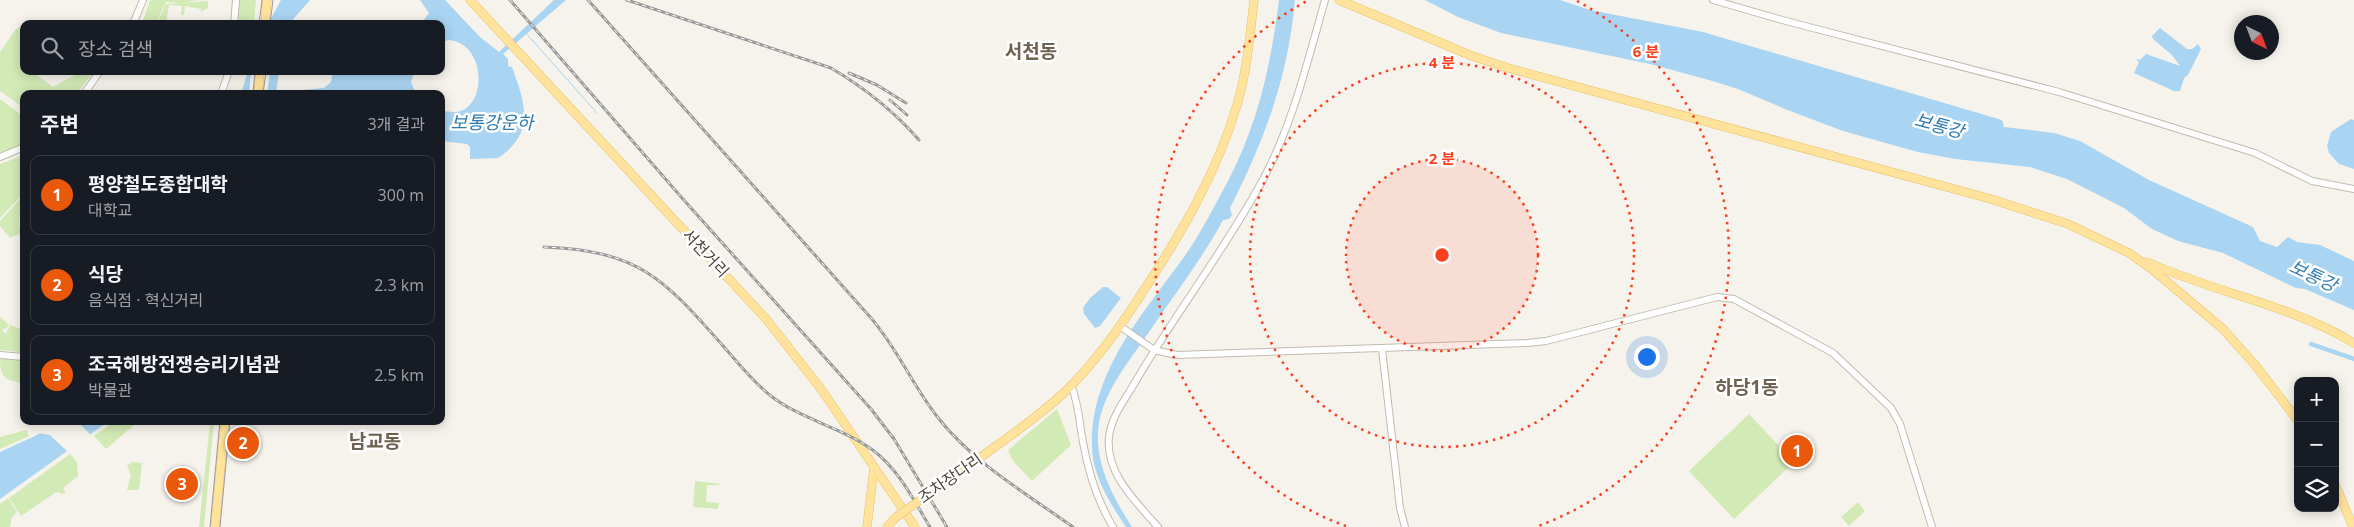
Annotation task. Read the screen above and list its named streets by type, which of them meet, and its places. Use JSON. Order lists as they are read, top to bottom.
{
  "streets": {
    "main road": ["서천거리", "조차장다리"]
  },
  "districts": ["서천동", "하당1동", "남교동"],
  "water": ["보통강운하", "보통강"],
  "north": "bottom right",
  "page": {
    "search": "장소 검색",
    "heading": ["주변", "3개 결과"],
    "list": [
      {
        "mark": "1",
        "name": "평양철도종합대학",
        "note": "대학교",
        "value": "300 m"
      },
      {
        "mark": "2",
        "name": "식당",
        "note": "음식점 · 혁신거리",
        "value": "2.3 km"
      },
      {
        "mark": "3",
        "name": "조국해방전쟁승리기념관",
        "note": "박물관",
        "value": "2.5 km"
      }
    ],
    "map_buttons": ["+", "−"],
    "pins": ["2", "1", "3"]
  },
  "rings": ["6 분", "4 분", "2 분"]
}
